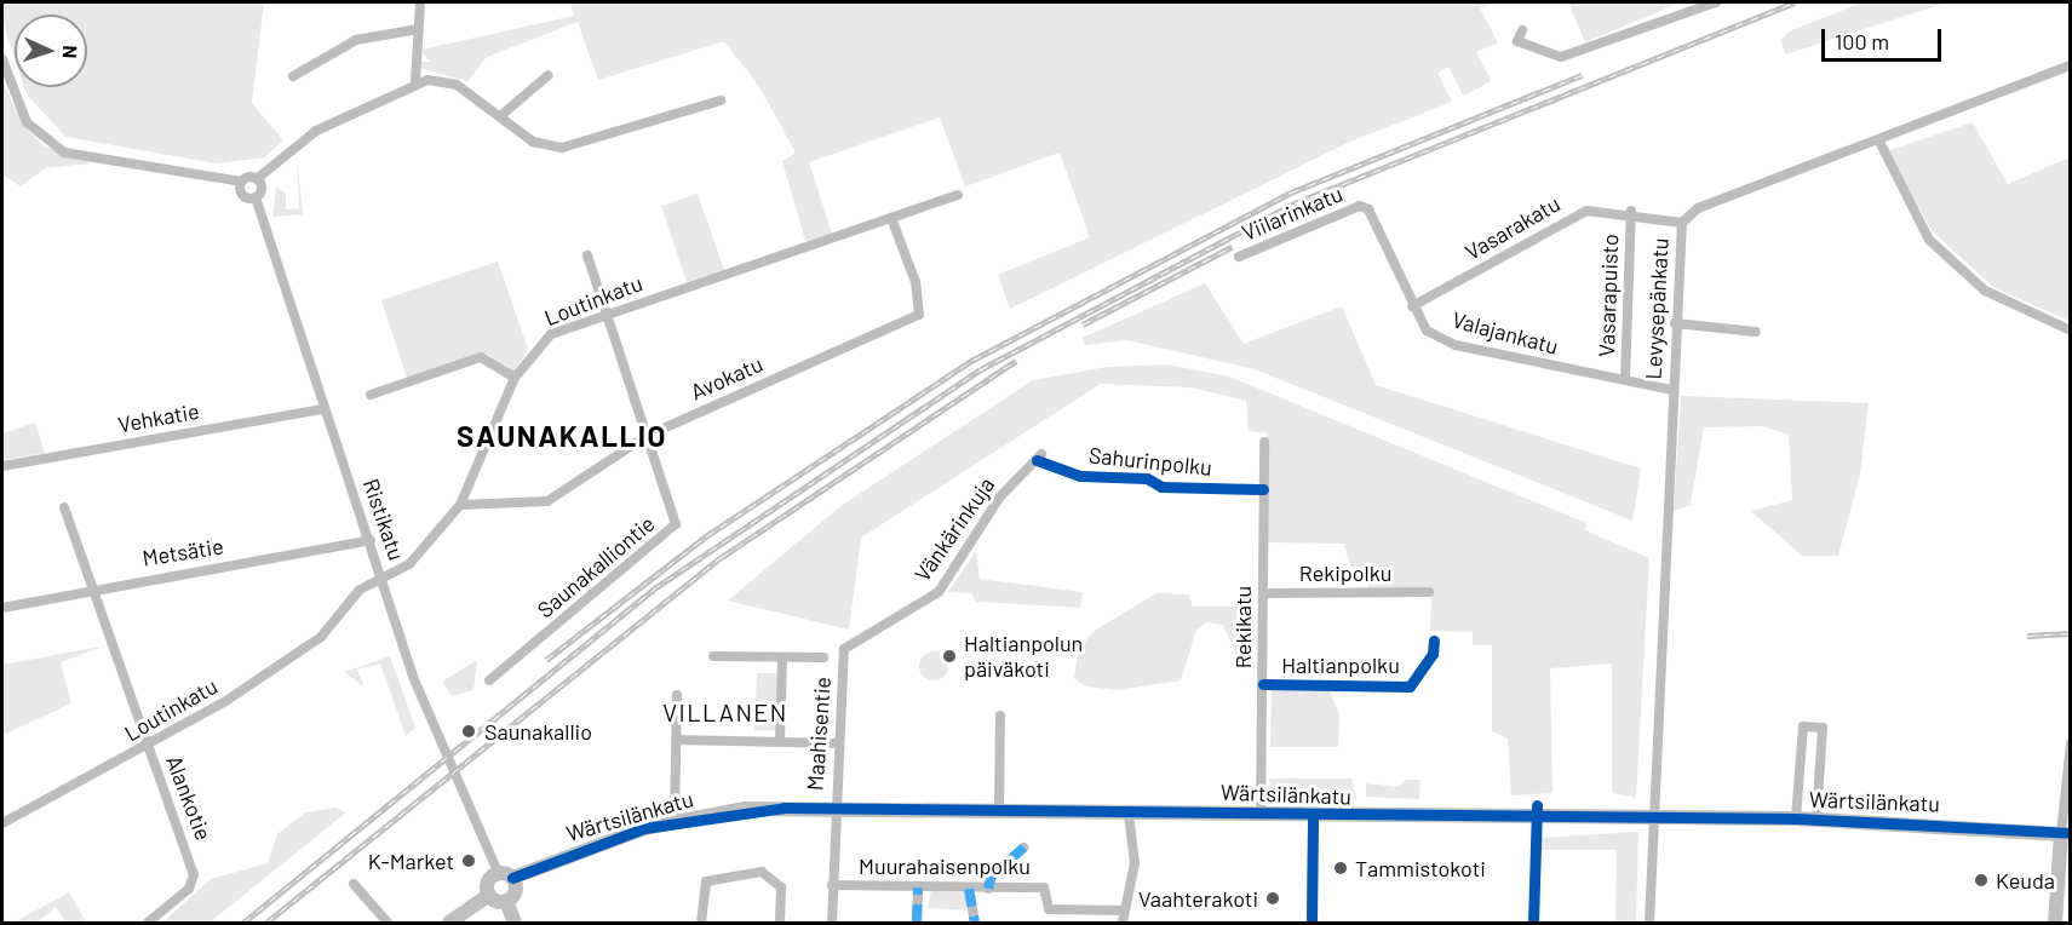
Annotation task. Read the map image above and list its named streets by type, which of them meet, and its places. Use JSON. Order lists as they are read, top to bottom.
{
  "streets": {
    "street": [
      "Viilarinkatu",
      "Vasarakatu",
      "Vasarapuisto",
      "Loutinkatu",
      "Levysepänkatu",
      "Valajankatu",
      "Avokatu",
      "Vehkatie",
      "Ristikatu",
      "Vänkärinkuja",
      "Metsätie",
      "Saunakalliontie",
      "Rekipolku",
      "Rekikatu",
      "Maahisentie",
      "Wärtsilänkatu",
      "Alankotie",
      "Muurahaisenpolku"
    ],
    "cycle path": ["Sahurinpolku", "Haltianpolku"]
  },
  "crossings": [
    ["Viilarinkatu", "Valajankatu"],
    ["Vasarakatu", "Vasarapuisto"],
    ["Vasarakatu", "Levysepänkatu"],
    ["Vasarakatu", "Valajankatu"],
    ["Vasarapuisto", "Valajankatu"],
    ["Loutinkatu", "Avokatu"],
    ["Loutinkatu", "Ristikatu"],
    ["Loutinkatu", "Saunakalliontie"],
    ["Loutinkatu", "Alankotie"],
    ["Levysepänkatu", "Valajankatu"],
    ["Levysepänkatu", "Wärtsilänkatu"],
    ["Avokatu", "Saunakalliontie"],
    ["Vehkatie", "Ristikatu"],
    ["Ristikatu", "Metsätie"],
    ["Ristikatu", "Wärtsilänkatu"],
    ["Vänkärinkuja", "Maahisentie"],
    ["Metsätie", "Alankotie"],
    ["Rekipolku", "Rekikatu"],
    ["Rekikatu", "Wärtsilänkatu"],
    ["Maahisentie", "Wärtsilänkatu"],
    ["Maahisentie", "Muurahaisenpolku"]
  ],
  "districts": ["SAUNAKALLIO", "VILLANEN"],
  "places": [
    "Haltianpolun päiväkoti",
    "Saunakallio",
    "K-Market",
    "Tammistokoti",
    "Keuda",
    "Vaahterakoti"
  ],
  "scale_bar": "100 m",
  "north": "right"
}
